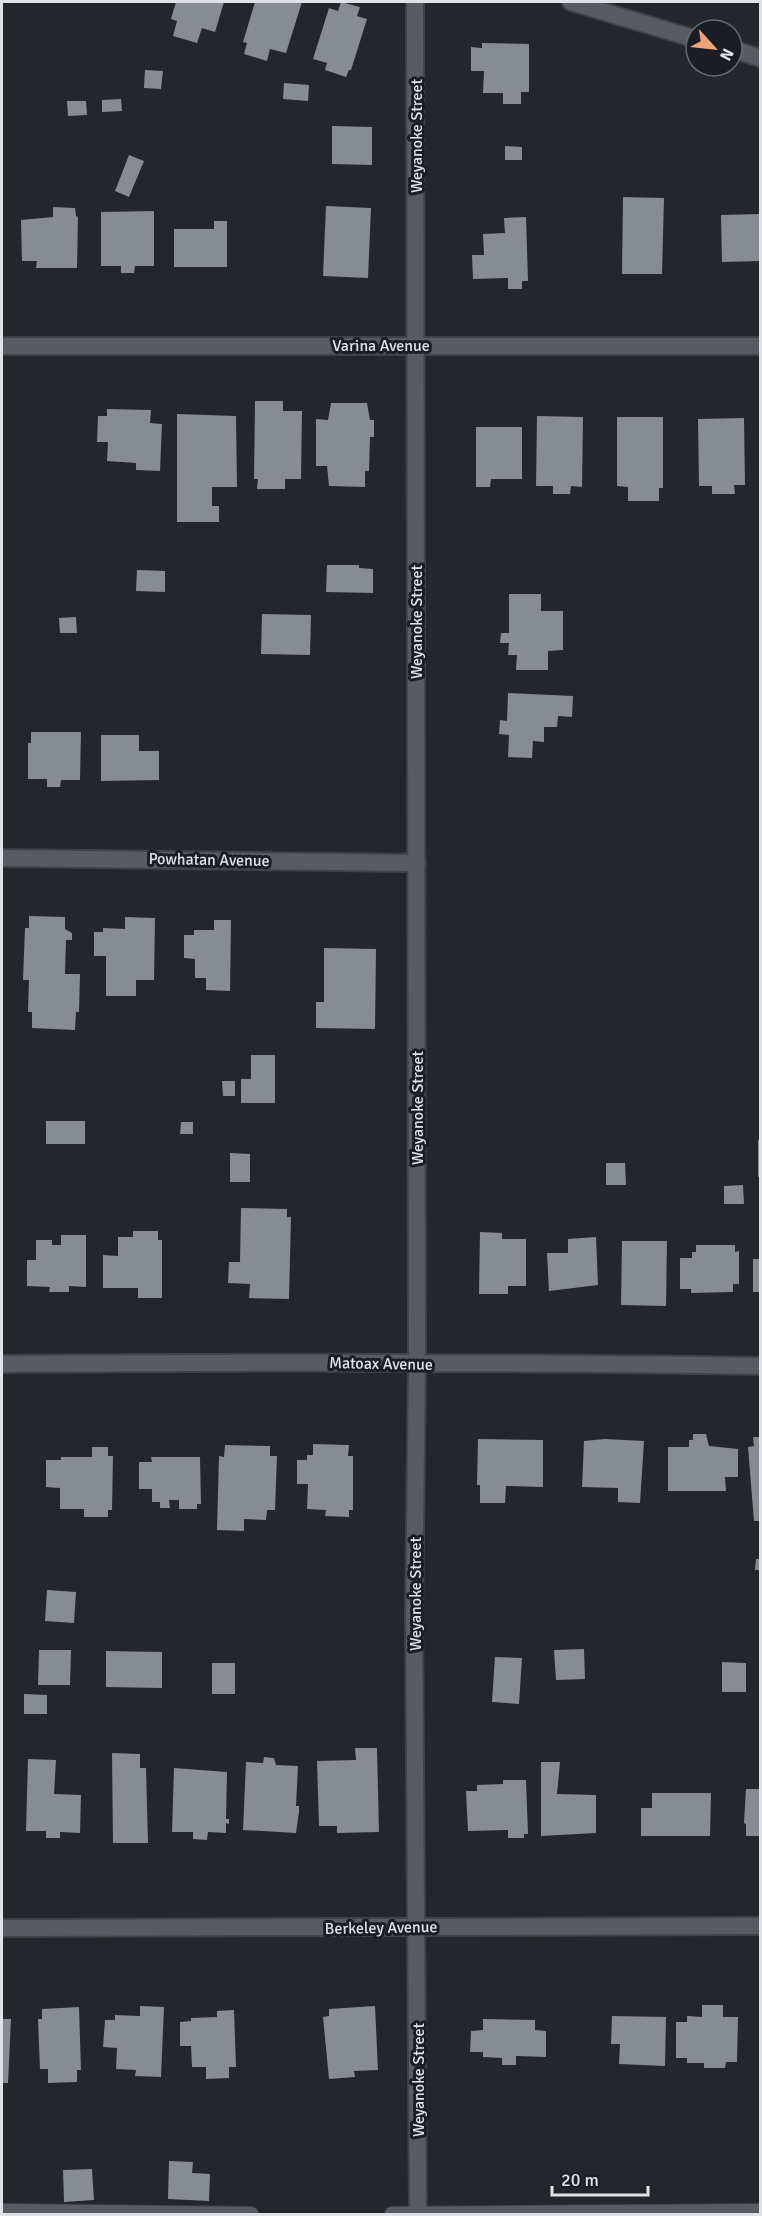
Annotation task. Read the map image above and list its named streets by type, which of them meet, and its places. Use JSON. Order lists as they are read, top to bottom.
{
  "streets": {
    "street": [
      "Weyanoke Street",
      "Varina Avenue",
      "Powhatan Avenue",
      "Matoax Avenue",
      "Berkeley Avenue"
    ]
  },
  "crossings": [
    ["Weyanoke Street", "Varina Avenue"],
    ["Weyanoke Street", "Powhatan Avenue"],
    ["Weyanoke Street", "Matoax Avenue"],
    ["Weyanoke Street", "Berkeley Avenue"]
  ],
  "scale_bar": "20 m",
  "north": "bottom right"
}
